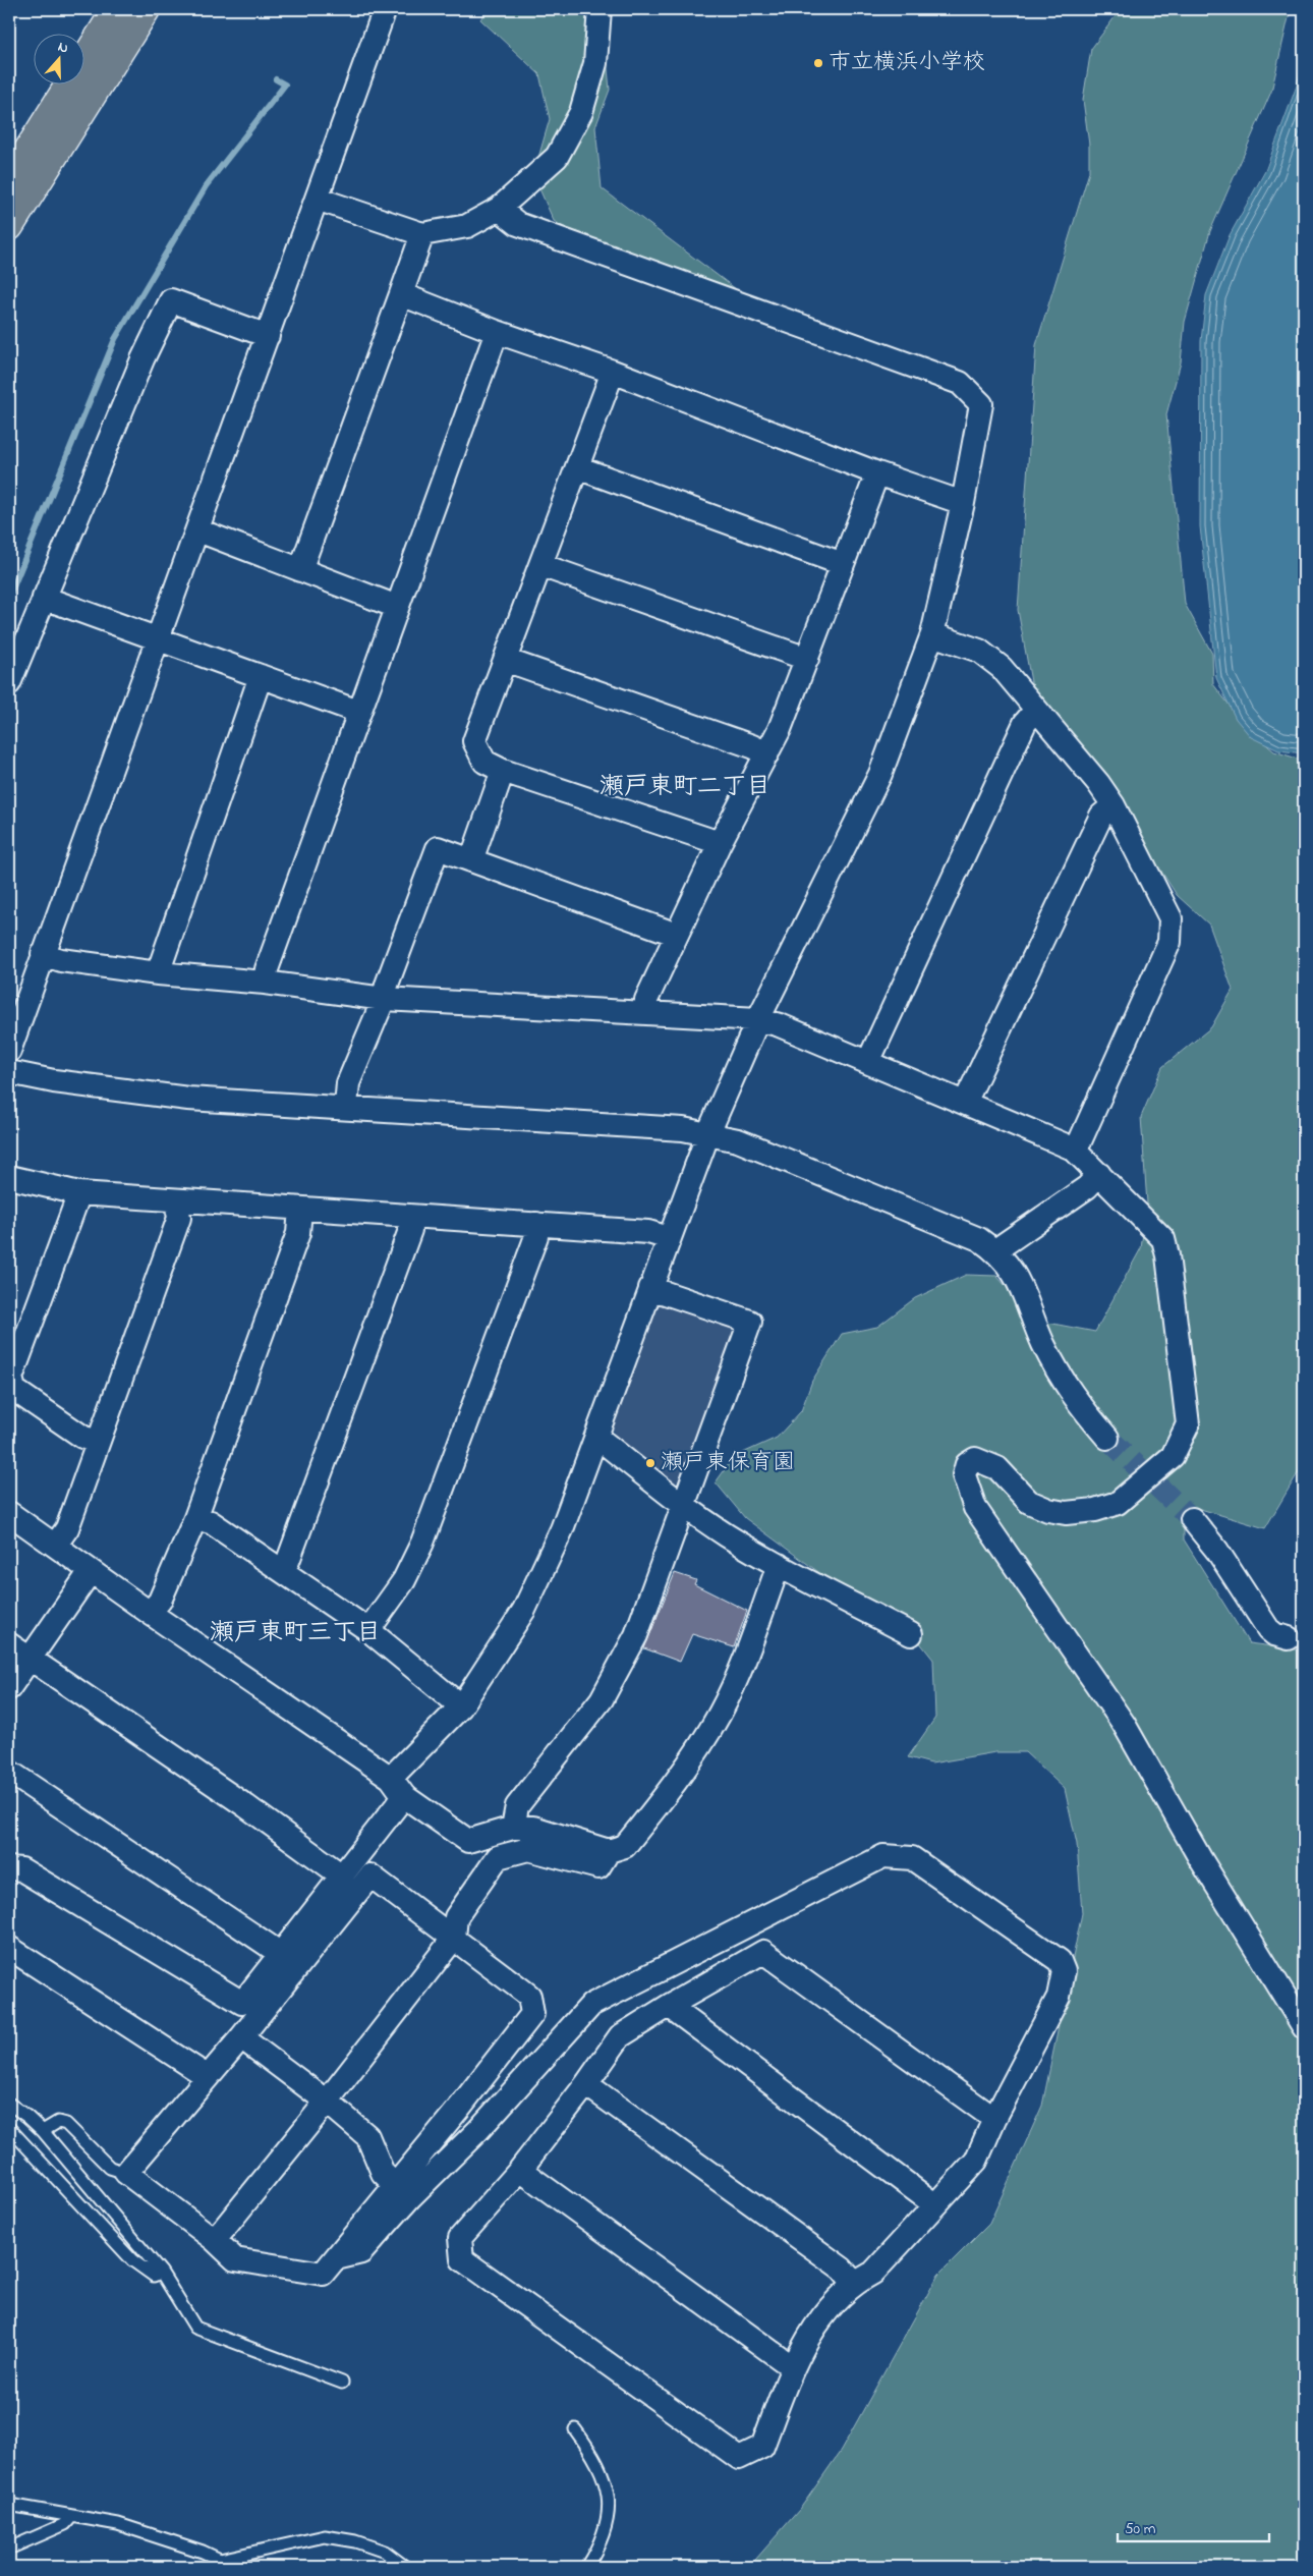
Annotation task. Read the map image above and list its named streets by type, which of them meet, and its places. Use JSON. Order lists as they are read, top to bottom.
{
  "districts": ["瀬戸東町二丁目", "瀬戸東町三丁目"],
  "places": ["市立横浜小学校", "瀬戸東保育園"],
  "scale_bar": "50 m",
  "north": "top"
}
